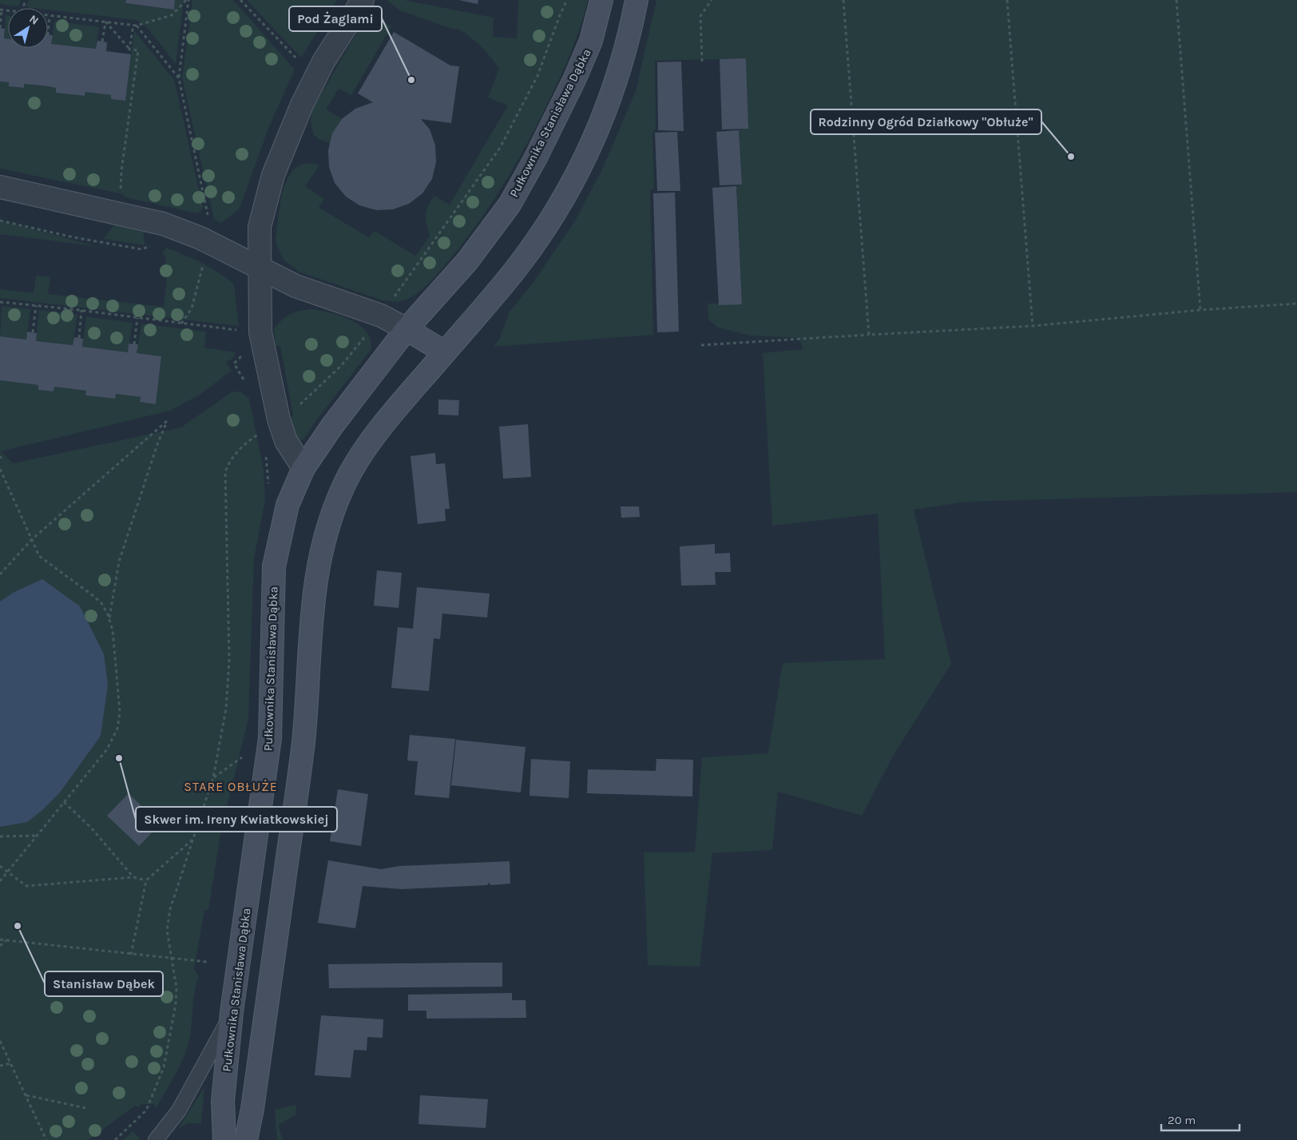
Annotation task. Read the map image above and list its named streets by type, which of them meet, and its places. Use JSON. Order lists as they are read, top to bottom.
{
  "streets": {
    "main road": ["Pułkownika Stanisława Dąbka"]
  },
  "districts": ["STARE OBŁUŻE"],
  "places": [
    "Pod Żaglami",
    "Rodzinny Ogród Działkowy \"Obłuże\"",
    "Skwer im. Ireny Kwiatkowskiej",
    "Stanisław Dąbek"
  ],
  "scale_bar": "20 m",
  "north": "top right"
}
